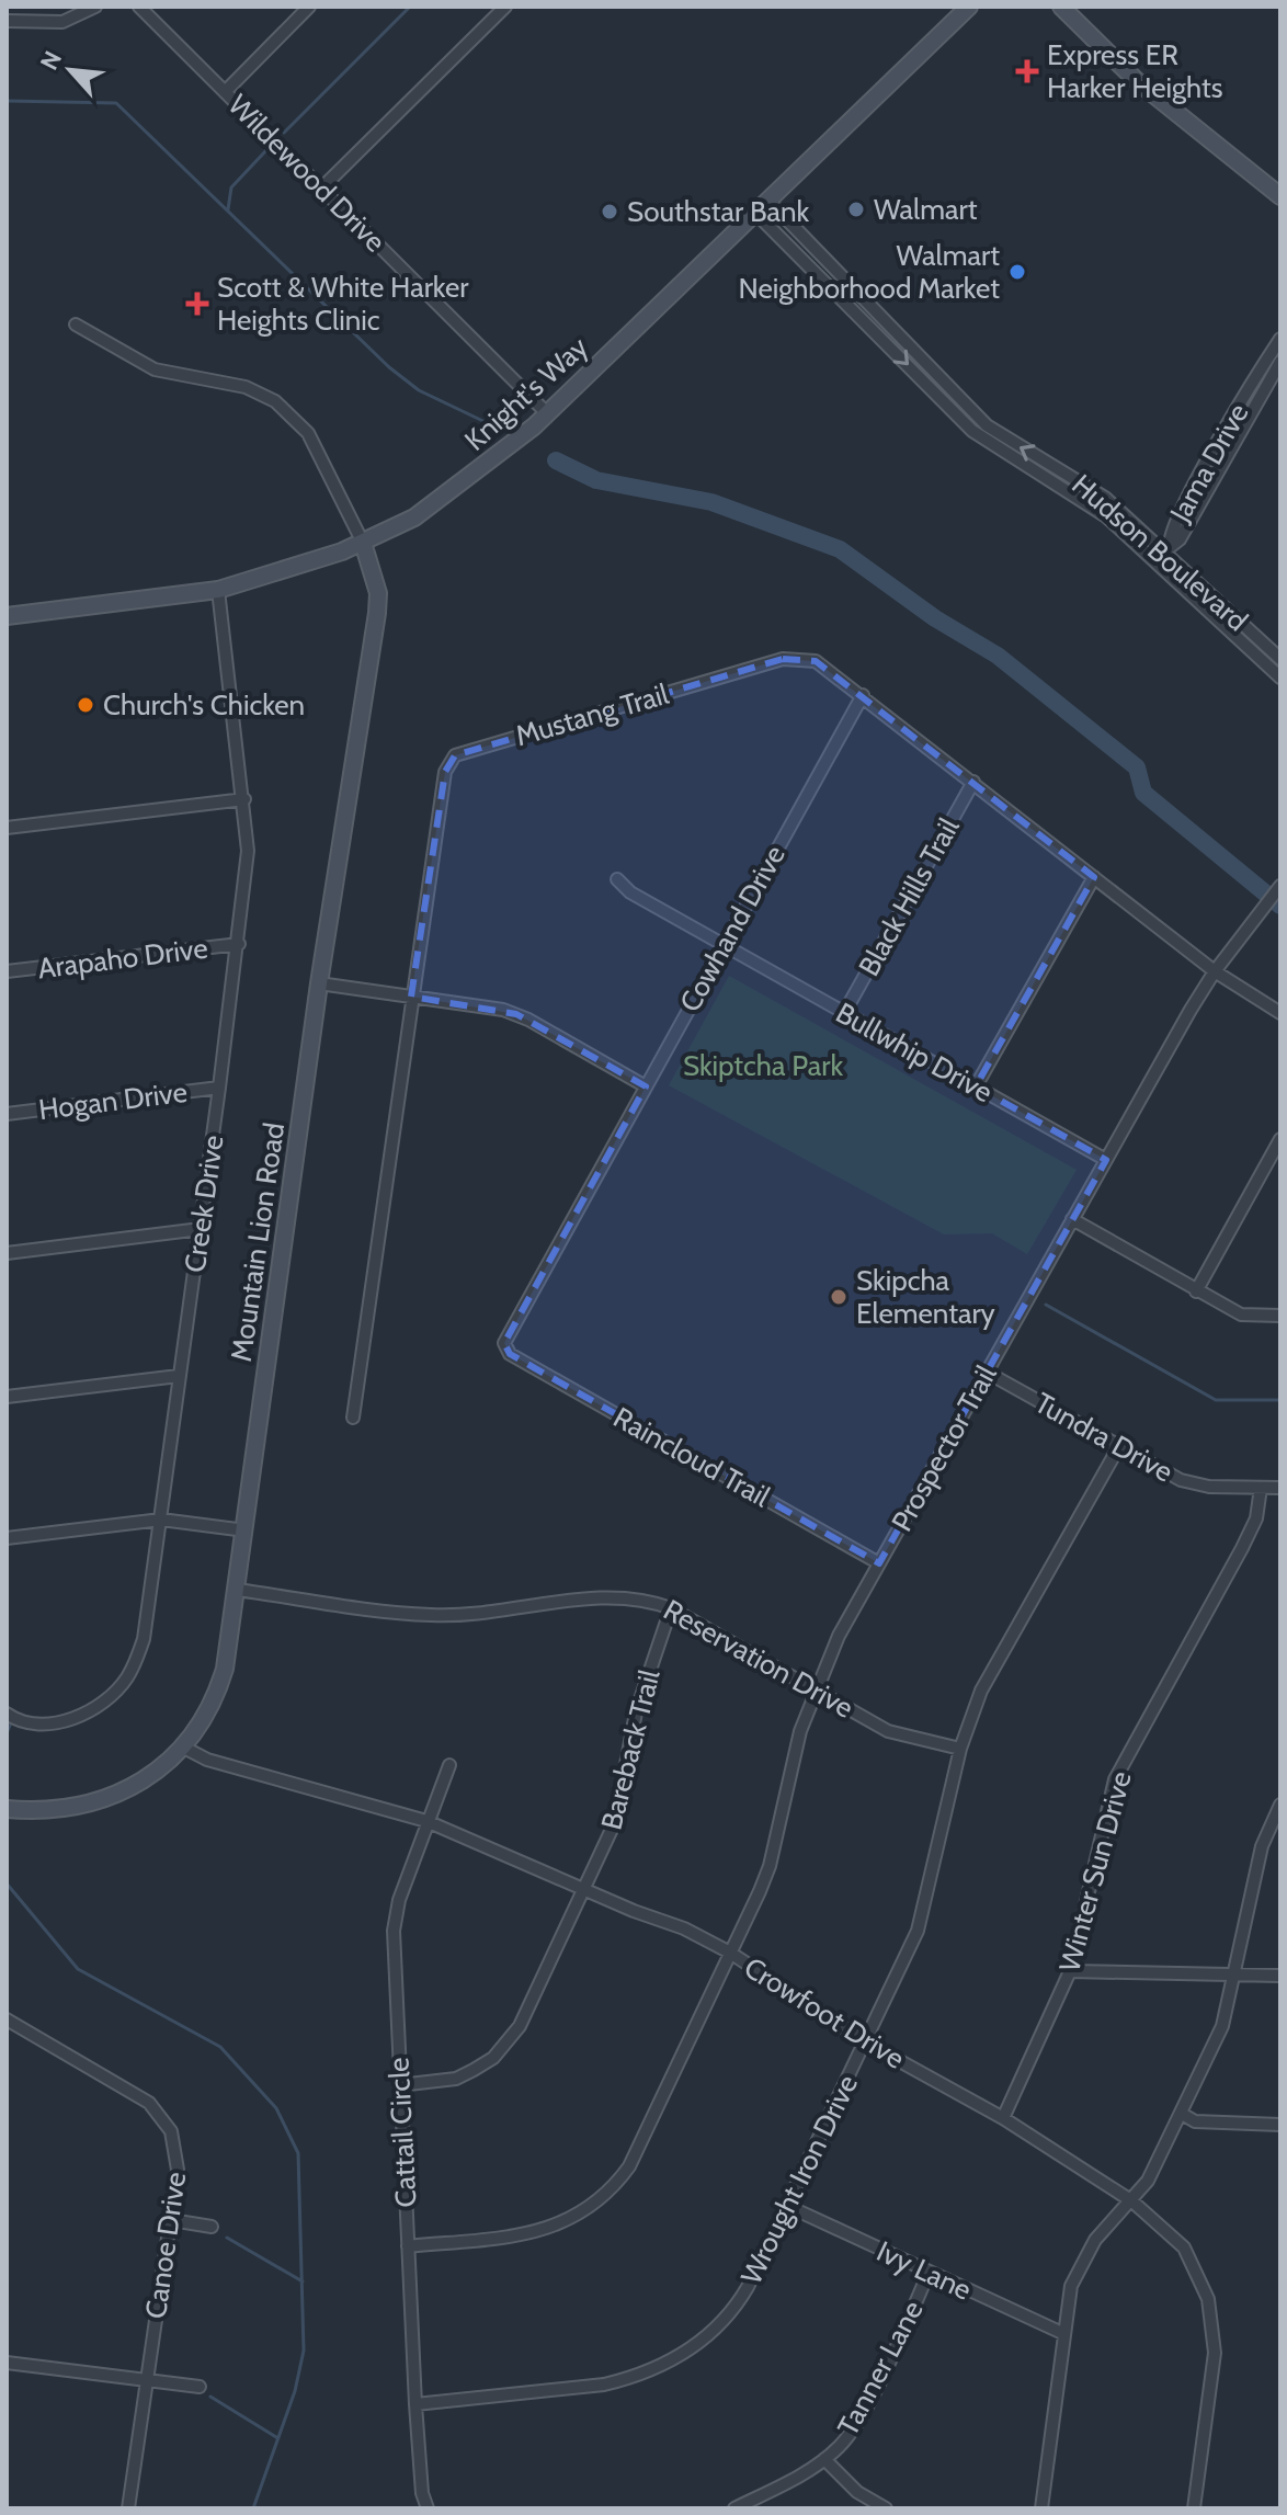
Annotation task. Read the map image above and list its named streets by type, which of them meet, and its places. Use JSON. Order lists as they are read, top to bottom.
{
  "streets": {
    "main road": ["Knight's Way", "Mountain Lion Road"],
    "street": [
      "Wildewood Drive",
      "Jama Drive",
      "Hudson Boulevard",
      "Mustang Trail",
      "Black Hills Trail",
      "Cowhand Drive",
      "Arapaho Drive",
      "Bullwhip Drive",
      "Hogan Drive",
      "Creek Drive",
      "Tundra Drive",
      "Prospector Trail",
      "Raincloud Trail",
      "Reservation Drive",
      "Bareback Trail",
      "Winter Sun Drive",
      "Crowfoot Drive",
      "Cattail Circle",
      "Wrought Iron Drive",
      "Canoe Drive",
      "Ivy Lane",
      "Tanner Lane"
    ]
  },
  "crossings": [
    ["Wildewood Drive", "Knight's Way"],
    ["Knight's Way", "Hudson Boulevard"],
    ["Knight's Way", "Creek Drive"],
    ["Knight's Way", "Mountain Lion Road"],
    ["Jama Drive", "Hudson Boulevard"],
    ["Mustang Trail", "Black Hills Trail"],
    ["Mustang Trail", "Cowhand Drive"],
    ["Mustang Trail", "Prospector Trail"],
    ["Black Hills Trail", "Bullwhip Drive"],
    ["Cowhand Drive", "Bullwhip Drive"],
    ["Cowhand Drive", "Raincloud Trail"],
    ["Arapaho Drive", "Creek Drive"],
    ["Bullwhip Drive", "Prospector Trail"],
    ["Hogan Drive", "Creek Drive"],
    ["Mountain Lion Road", "Reservation Drive"],
    ["Mountain Lion Road", "Crowfoot Drive"],
    ["Tundra Drive", "Prospector Trail"],
    ["Tundra Drive", "Winter Sun Drive"],
    ["Tundra Drive", "Wrought Iron Drive"],
    ["Prospector Trail", "Raincloud Trail"],
    ["Prospector Trail", "Reservation Drive"],
    ["Prospector Trail", "Crowfoot Drive"],
    ["Prospector Trail", "Cattail Circle"],
    ["Reservation Drive", "Bareback Trail"],
    ["Reservation Drive", "Wrought Iron Drive"],
    ["Bareback Trail", "Crowfoot Drive"],
    ["Bareback Trail", "Cattail Circle"],
    ["Winter Sun Drive", "Crowfoot Drive"],
    ["Crowfoot Drive", "Cattail Circle"],
    ["Crowfoot Drive", "Wrought Iron Drive"],
    ["Cattail Circle", "Wrought Iron Drive"],
    ["Wrought Iron Drive", "Ivy Lane"],
    ["Ivy Lane", "Tanner Lane"]
  ],
  "parks": ["Skiptcha Park"],
  "places": {
    "health": ["Express ER Harker Heights", "Scott & White Harker Heights Clinic"],
    "other": [
      "Walmart",
      "Southstar Bank",
      "Walmart Neighborhood Market",
      "Church's Chicken",
      "Skipcha Elementary"
    ]
  },
  "north": "top left"
}
